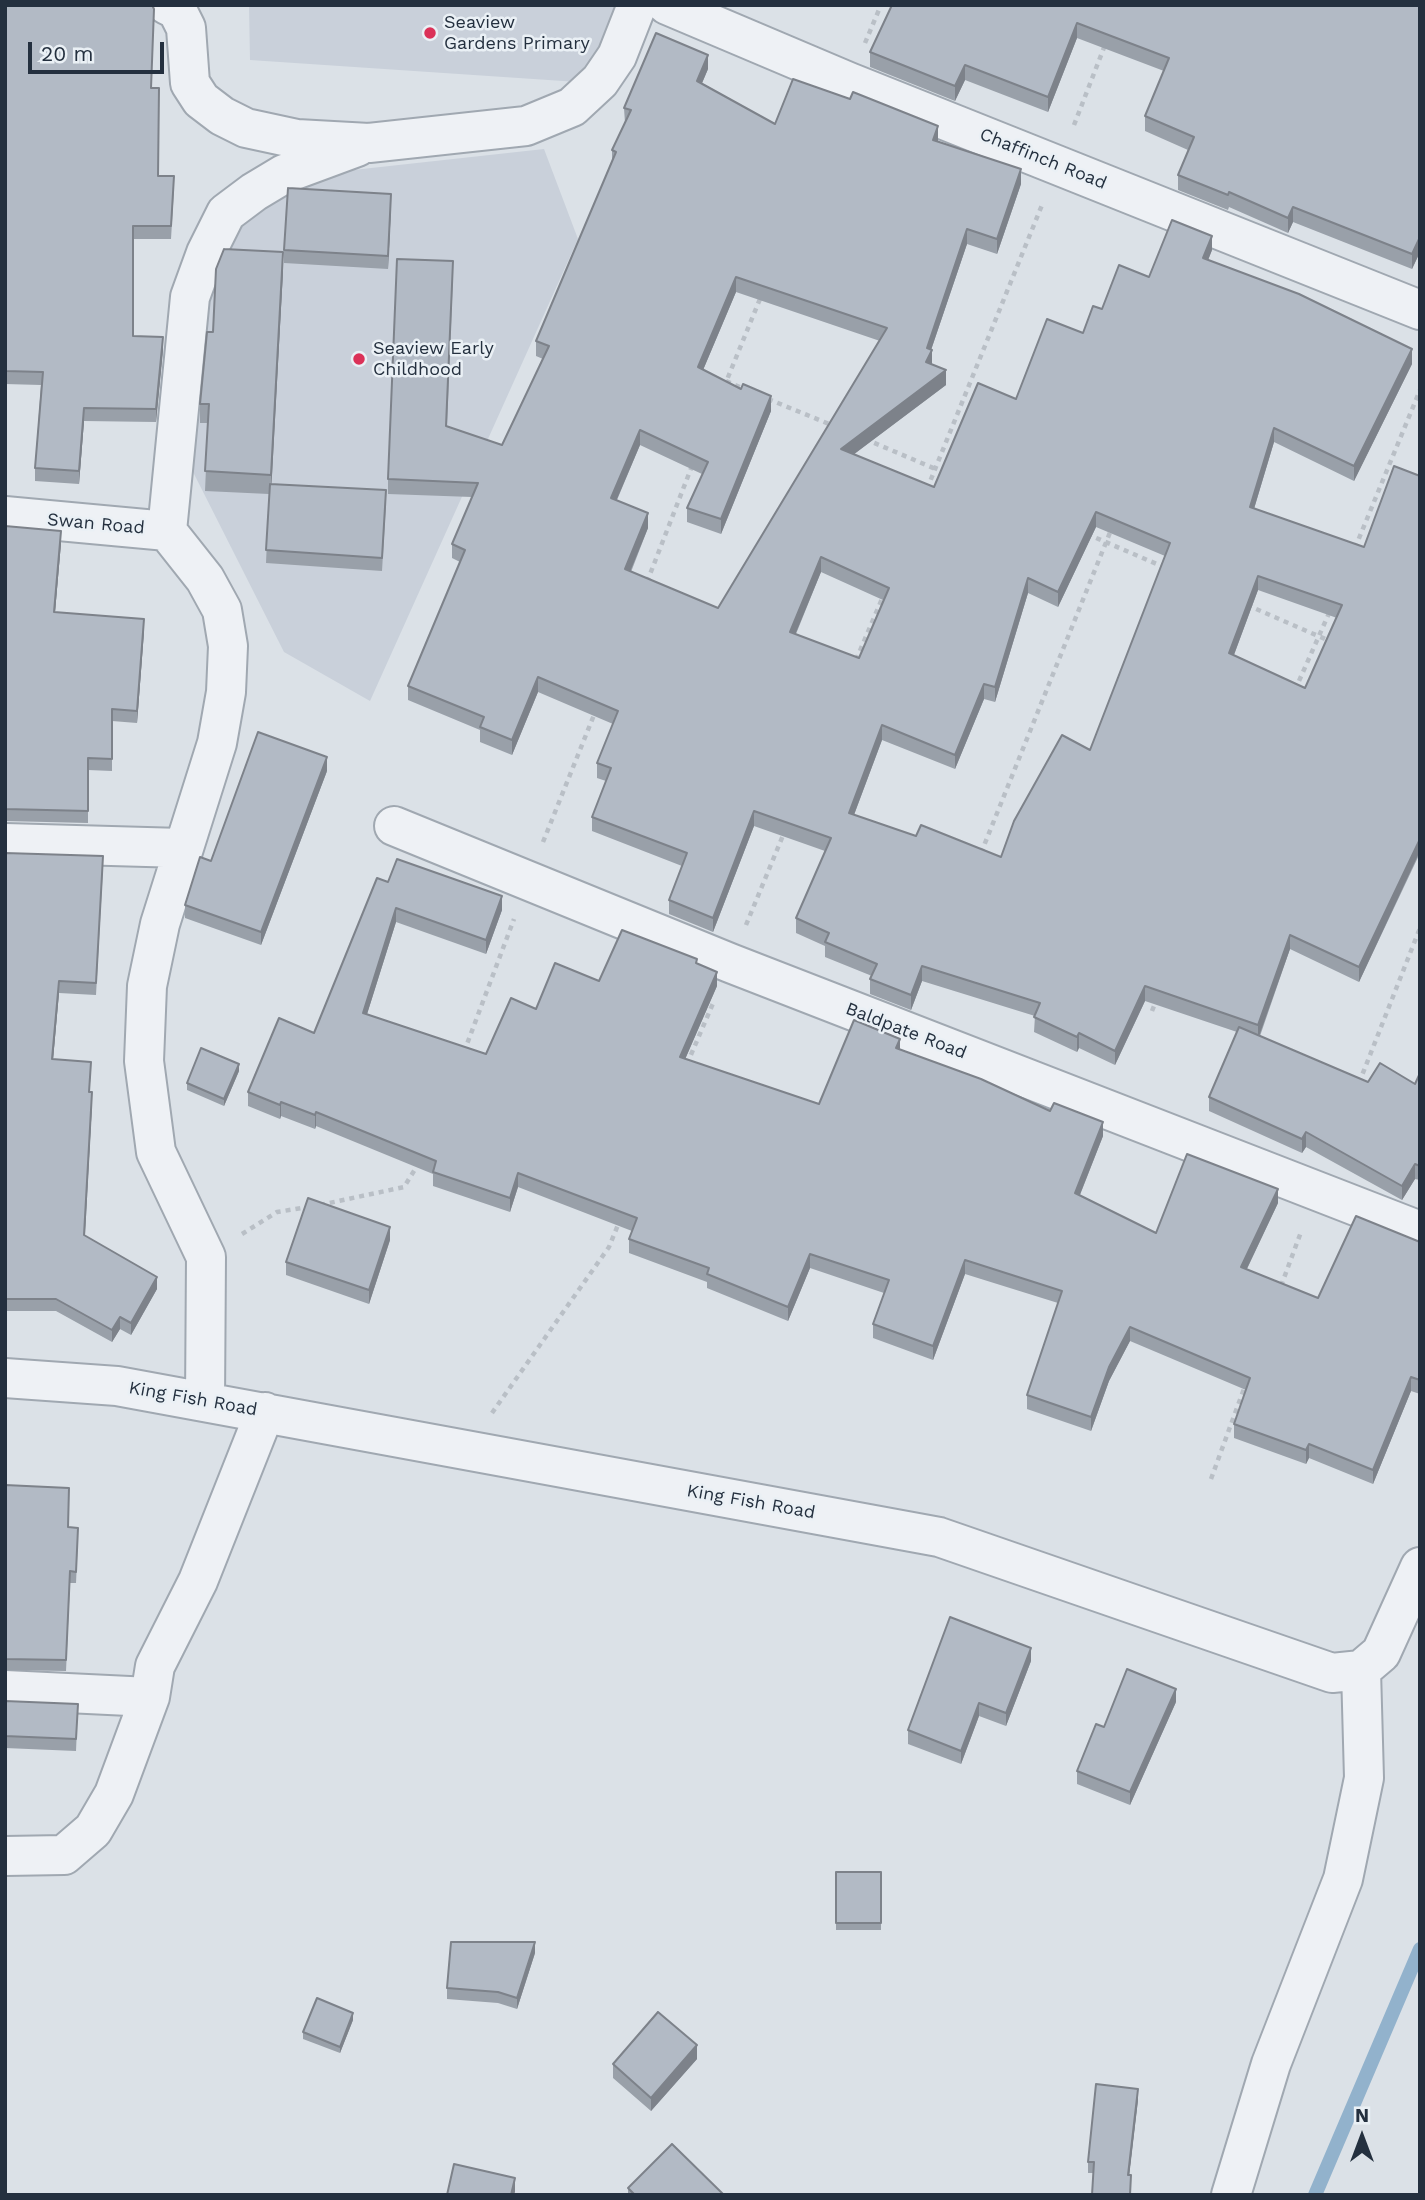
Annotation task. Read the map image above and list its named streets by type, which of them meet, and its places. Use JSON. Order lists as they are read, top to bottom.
{
  "streets": {
    "street": [
      "Chaffinch Road",
      "Swan Road",
      "Baldpate Road",
      "King Fish Road"
    ]
  },
  "places": ["Seaview Gardens Primary", "Seaview Early Childhood"],
  "scale_bar": "20 m",
  "north": "top"
}
